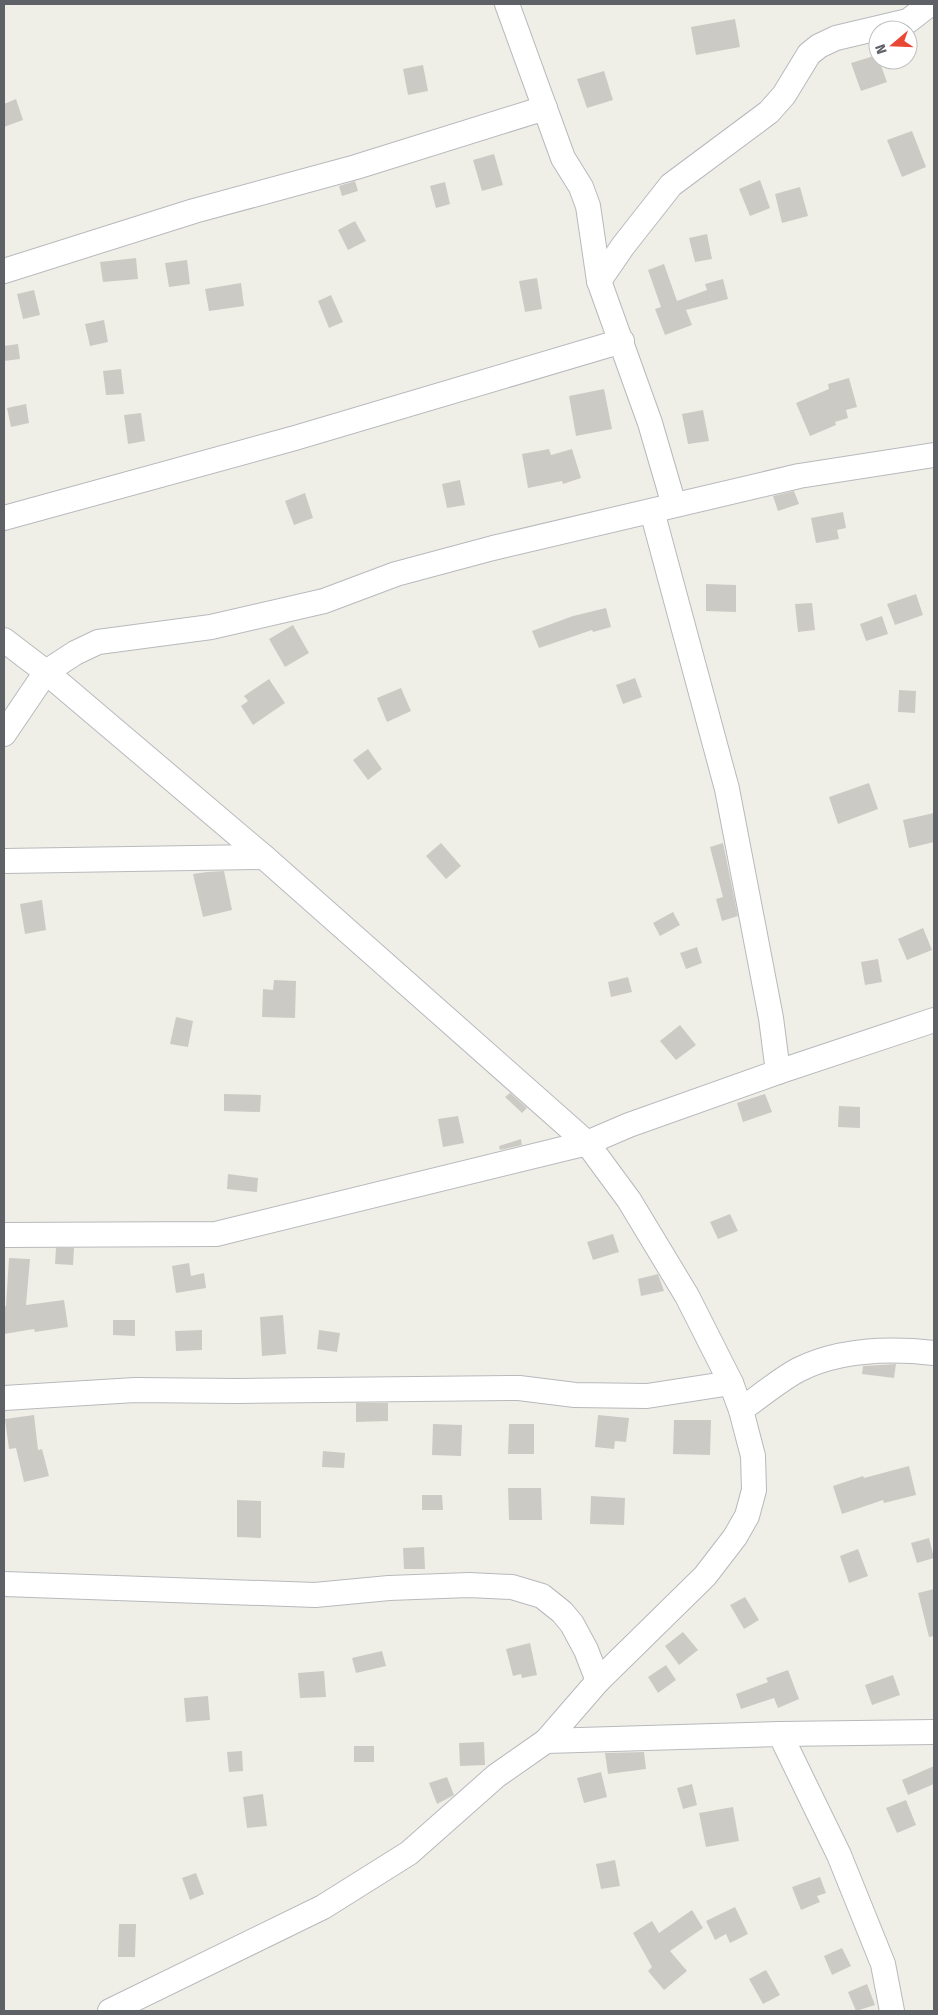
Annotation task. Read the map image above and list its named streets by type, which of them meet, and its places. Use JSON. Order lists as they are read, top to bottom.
{
  "north": "left"
}
